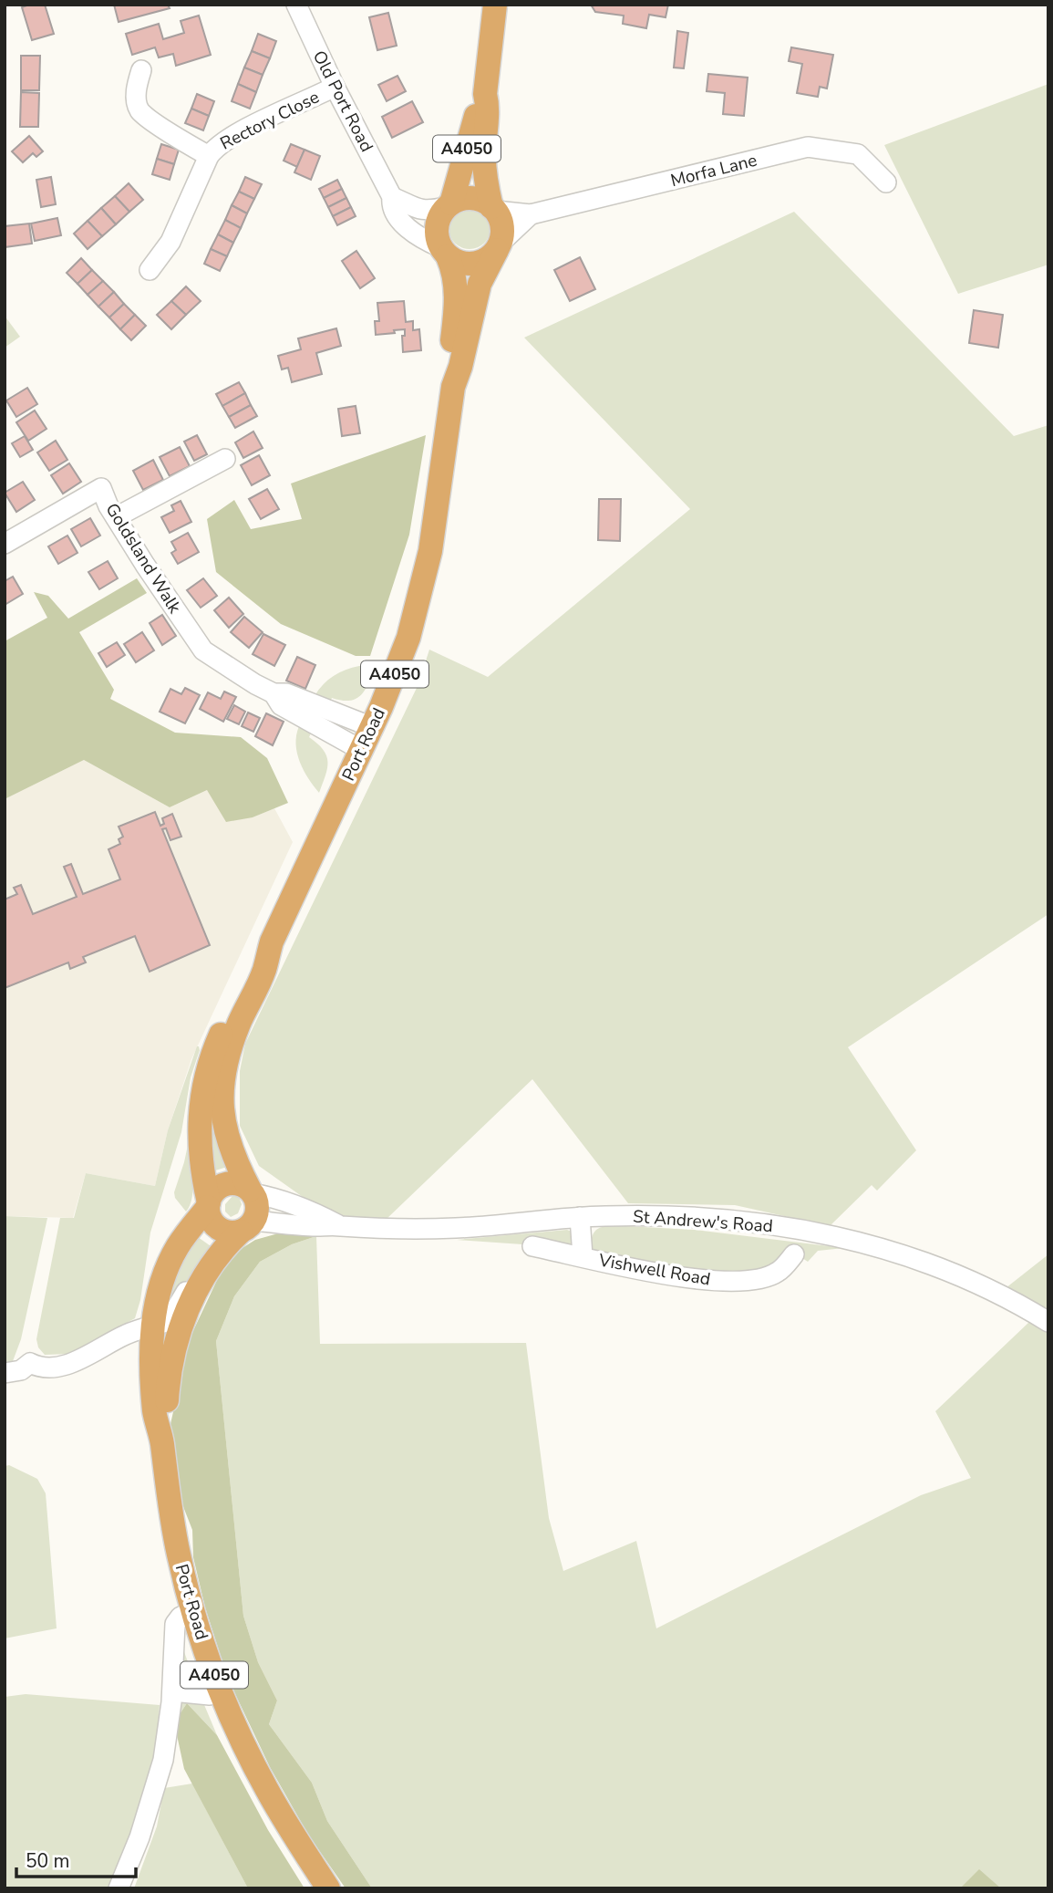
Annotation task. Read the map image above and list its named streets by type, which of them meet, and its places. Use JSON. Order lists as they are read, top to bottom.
{
  "streets": {
    "main road": ["A4050", "Port Road"],
    "street": [
      "Old Port Road",
      "Rectory Close",
      "Morfa Lane",
      "Goldsland Walk",
      "St Andrew's Road",
      "Vishwell Road"
    ]
  },
  "crossings": [
    ["Old Port Road", "Rectory Close"],
    ["Old Port Road", "Morfa Lane"],
    ["Old Port Road", "Port Road"],
    ["Morfa Lane", "Port Road"],
    ["Goldsland Walk", "Port Road"],
    ["Port Road", "St Andrew's Road"],
    ["St Andrew's Road", "Vishwell Road"]
  ],
  "scale_bar": "50 m"
}
